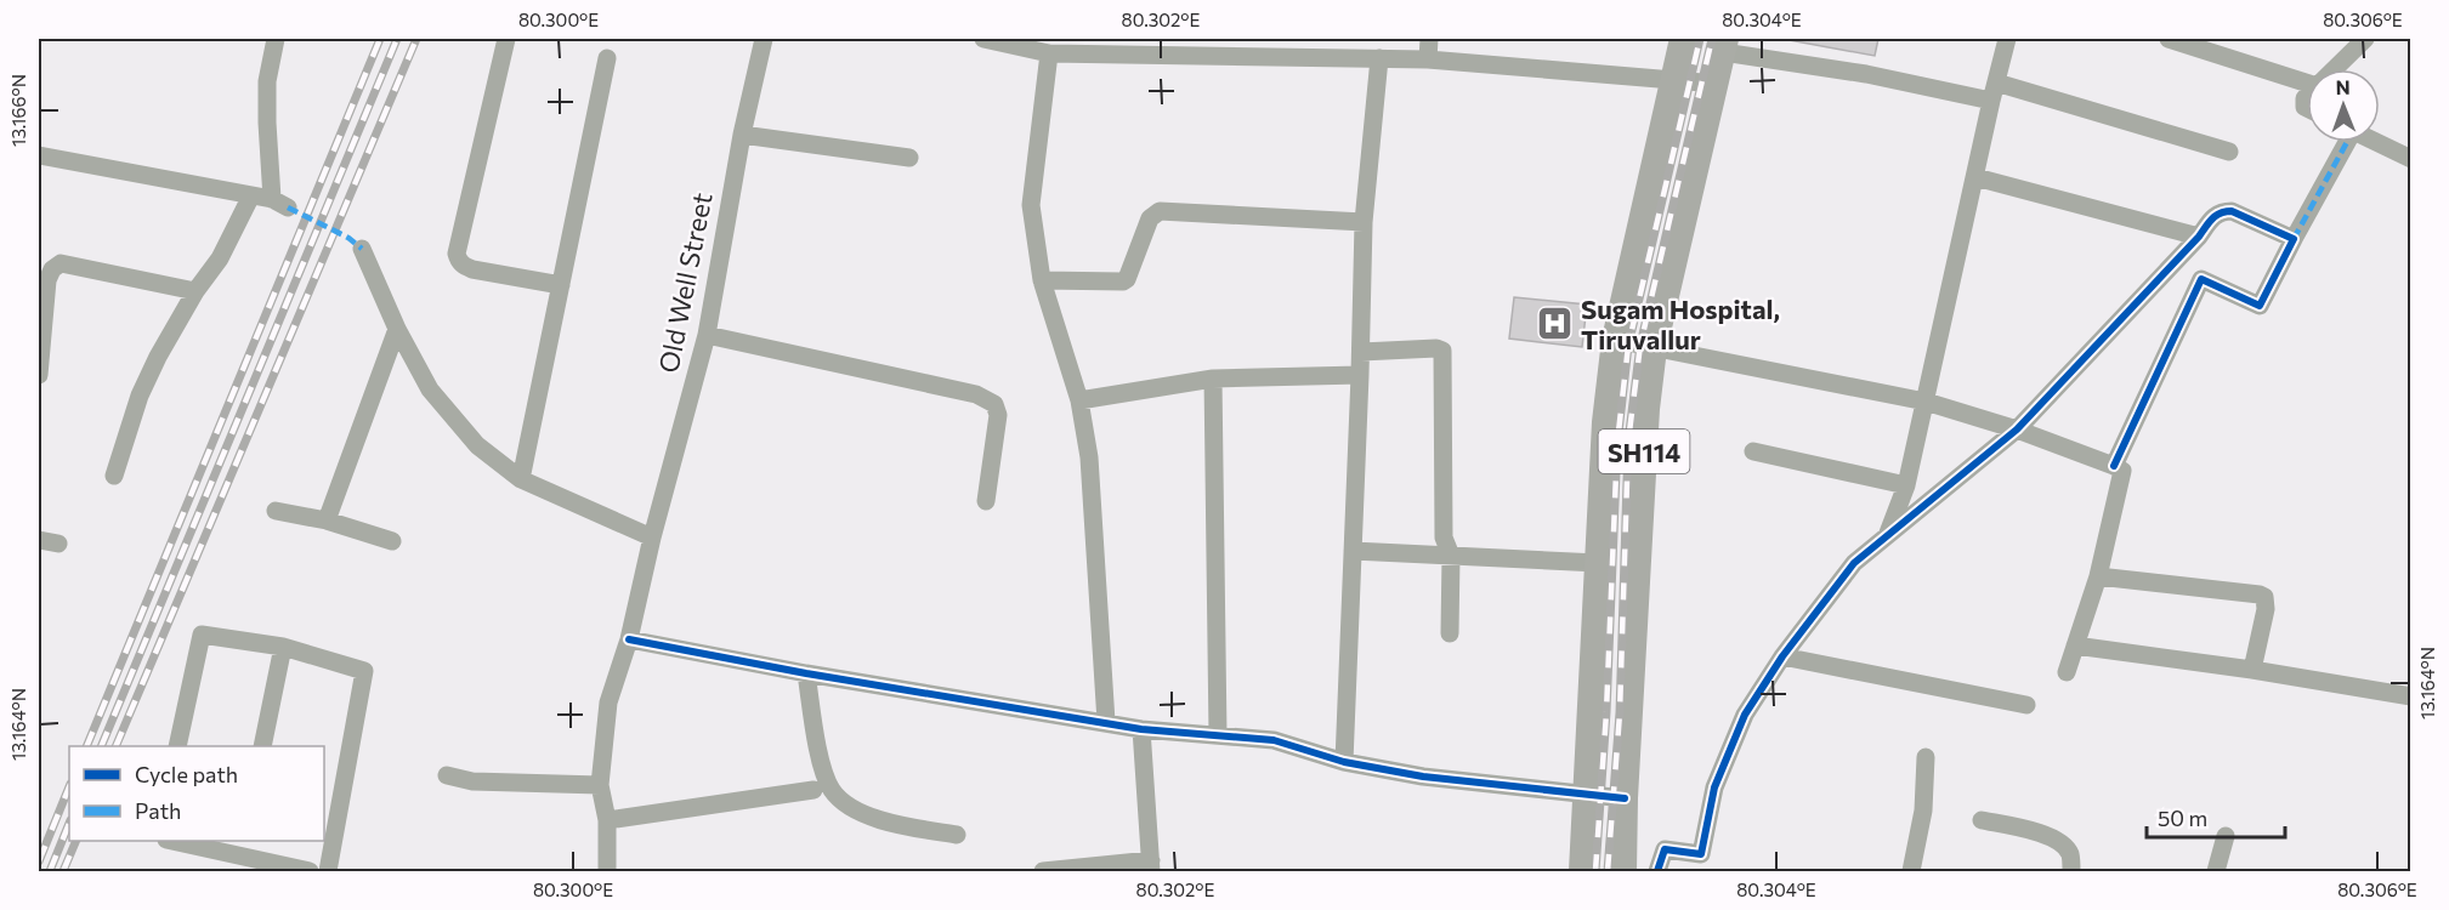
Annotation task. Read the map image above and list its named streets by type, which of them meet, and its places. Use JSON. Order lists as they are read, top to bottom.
{
  "streets": {
    "main road": ["SH114"],
    "street": ["Old Well Street"]
  },
  "places": {
    "hospital": ["Sugam Hospital, Tiruvallur"]
  },
  "legend": ["Cycle path", "Path"],
  "scale_bar": "50 m",
  "north": "top",
  "coordinates": [
    "80.300°E",
    "80.302°E",
    "80.304°E",
    "80.306°E",
    "13.166°N",
    "13.164°N"
  ]
}
